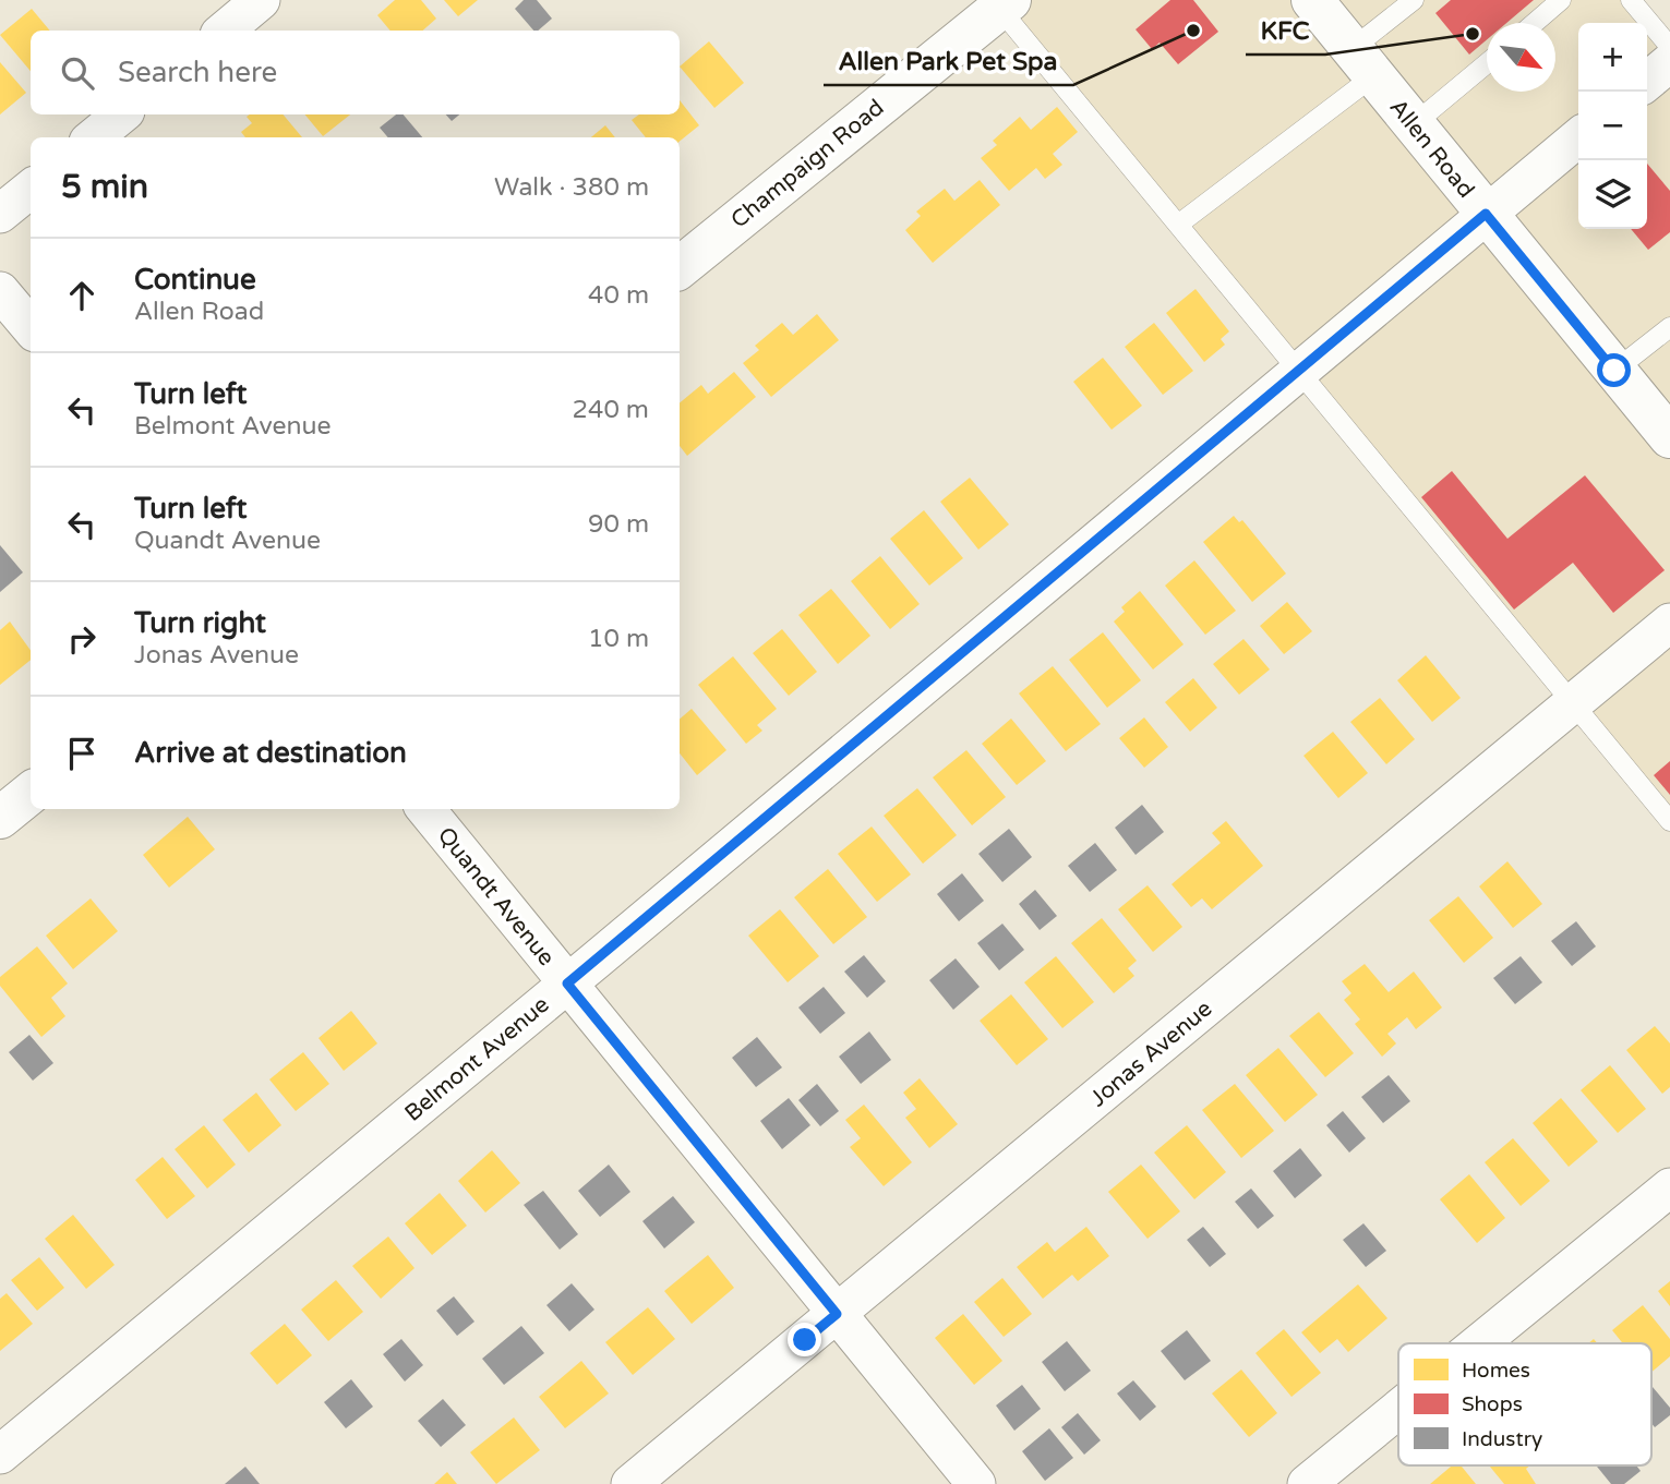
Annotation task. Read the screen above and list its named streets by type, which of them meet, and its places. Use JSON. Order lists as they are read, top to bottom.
{
  "streets": {
    "main road": ["Allen Road", "Champaign Road"],
    "street": ["Quandt Avenue", "Jonas Avenue", "Belmont Avenue"]
  },
  "crossings": [
    ["Allen Road", "Belmont Avenue"],
    ["Quandt Avenue", "Jonas Avenue"],
    ["Quandt Avenue", "Belmont Avenue"]
  ],
  "places": ["Allen Park Pet Spa", "KFC"],
  "legend": ["Homes", "Shops", "Industry"],
  "north": "bottom right",
  "page": {
    "map_buttons": ["+", "−"],
    "search": "Search here",
    "heading": ["5 min", "Walk · 380 m"],
    "list": [
      ["Continue", "Allen Road", "40 m"],
      ["Turn left", "Belmont Avenue", "240 m"],
      ["Turn left", "Quandt Avenue", "90 m"],
      ["Turn right", "Jonas Avenue", "10 m"],
      "Arrive at destination"
    ]
  }
}
